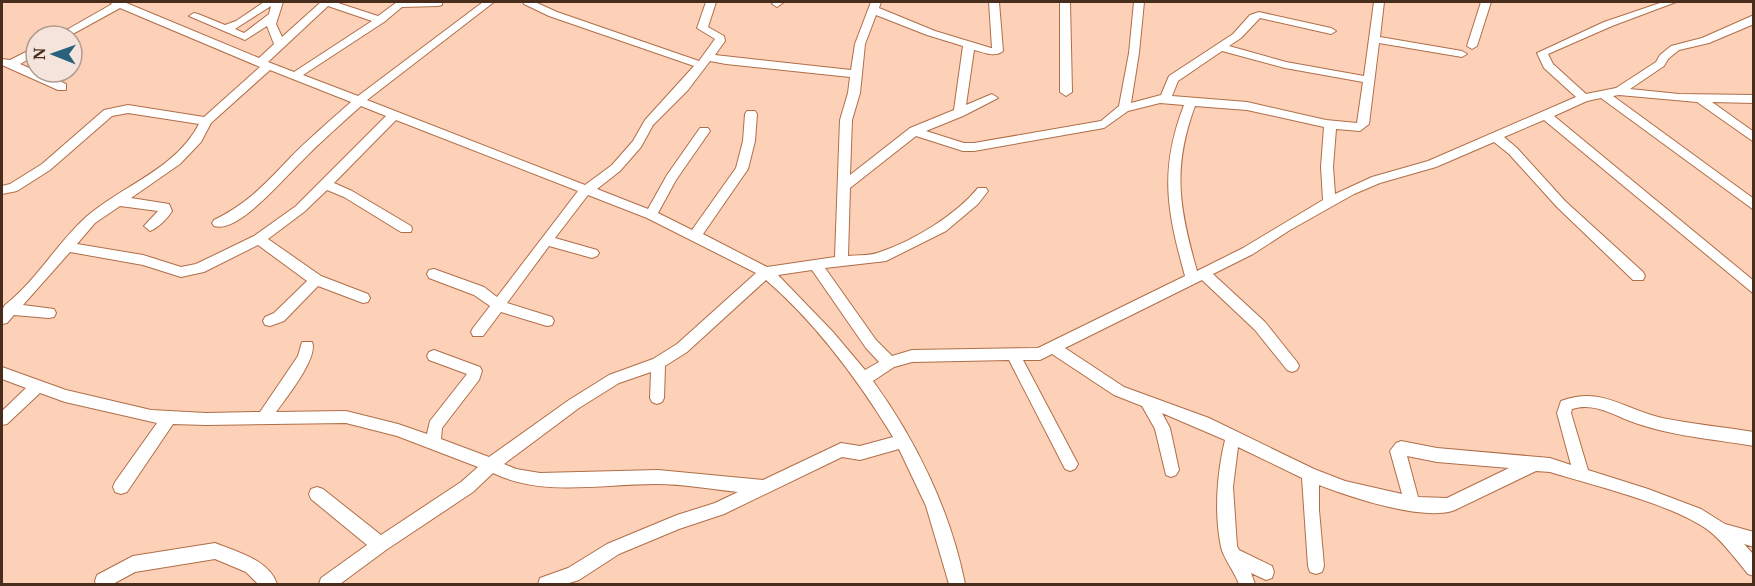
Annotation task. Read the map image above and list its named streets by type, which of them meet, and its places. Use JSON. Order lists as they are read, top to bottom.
{
  "north": "left"
}
